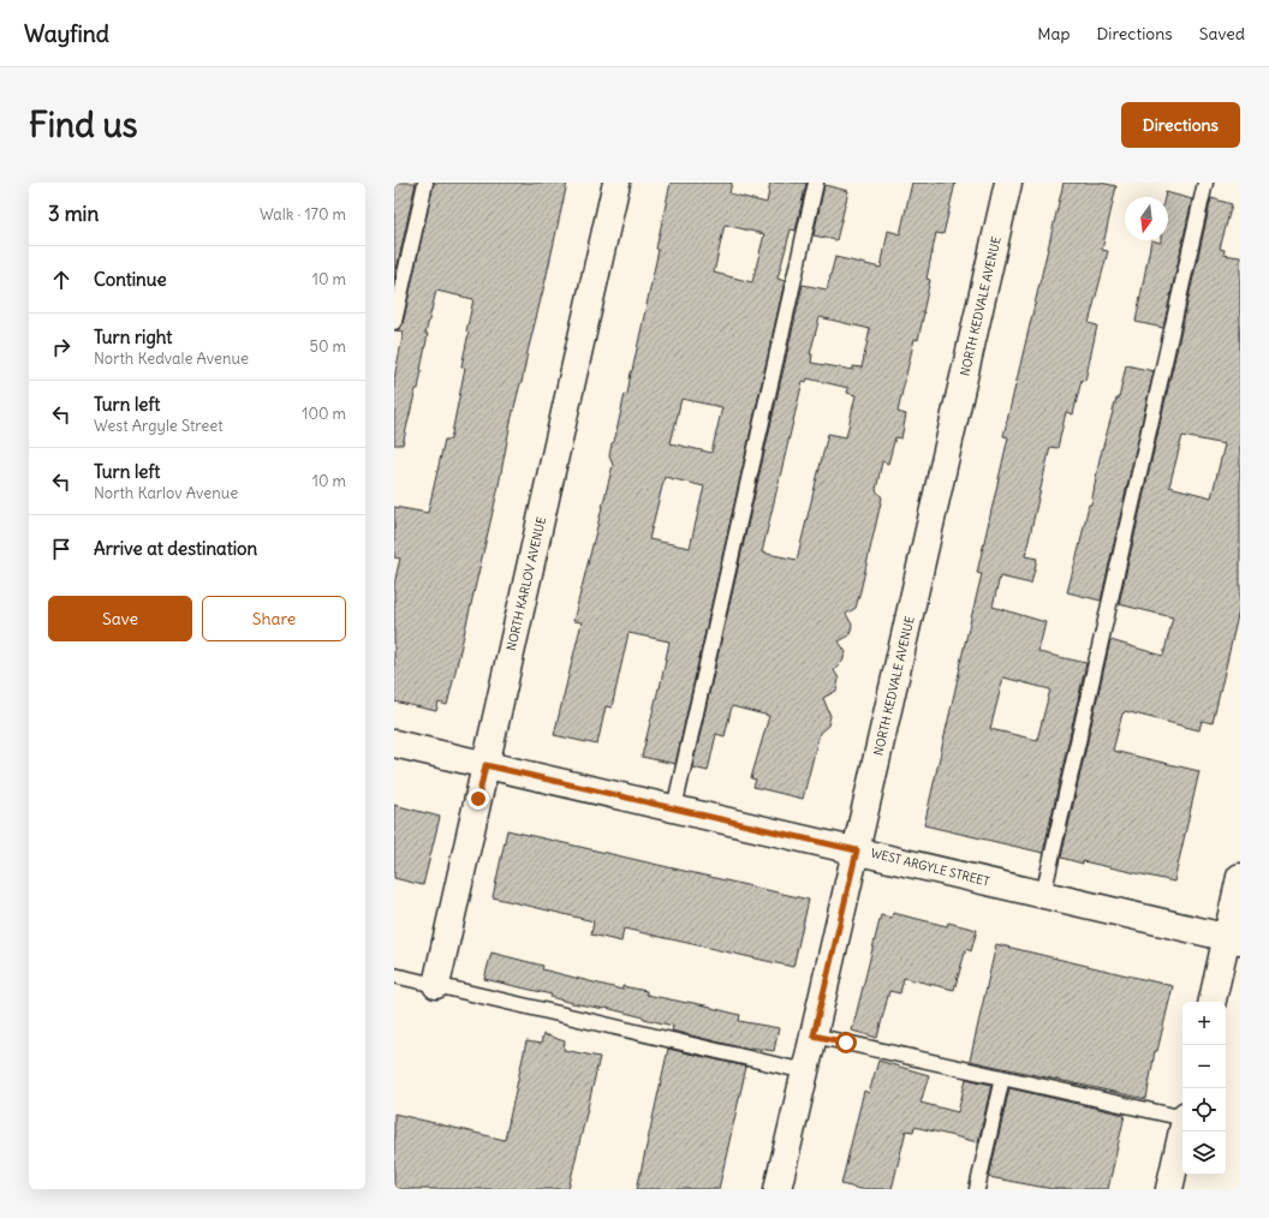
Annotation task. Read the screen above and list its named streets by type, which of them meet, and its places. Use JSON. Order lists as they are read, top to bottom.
{
  "streets": {
    "street": ["NORTH KEDVALE AVENUE", "NORTH KARLOV AVENUE", "WEST ARGYLE STREET"]
  },
  "crossings": [
    ["NORTH KEDVALE AVENUE", "WEST ARGYLE STREET"],
    ["NORTH KARLOV AVENUE", "WEST ARGYLE STREET"]
  ],
  "north": "bottom",
  "page": {
    "header": "Wayfind",
    "nav": ["Map", "Directions", "Saved"],
    "buttons": [
      "Directions",
      ["Save", "Share"]
    ],
    "title": "Find us",
    "heading": ["3 min", "Walk · 170 m"],
    "list": [
      ["Continue", "10 m"],
      ["Turn right", "North Kedvale Avenue", "50 m"],
      ["Turn left", "West Argyle Street", "100 m"],
      ["Turn left", "North Karlov Avenue", "10 m"],
      "Arrive at destination"
    ],
    "map_buttons": ["+", "−"]
  }
}
